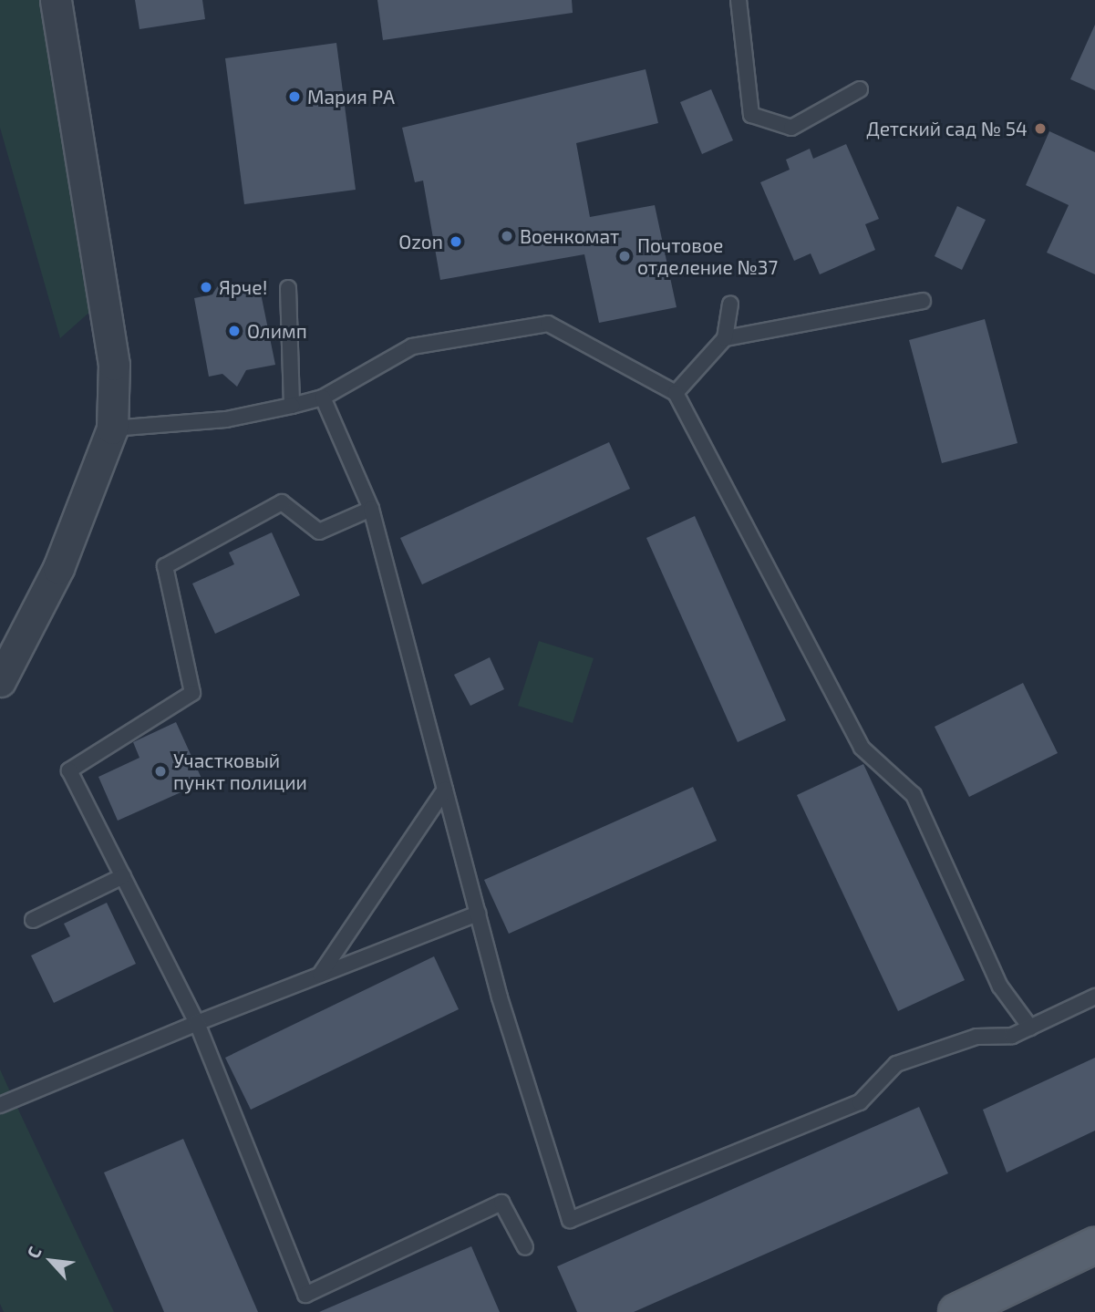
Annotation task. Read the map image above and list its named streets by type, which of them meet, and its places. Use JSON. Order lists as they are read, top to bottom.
{
  "places": [
    "Мария РА",
    "Детский сад № 54",
    "Военкомат",
    "Ozon",
    "Почтовое отделение №37",
    "Ярче!",
    "Олимп",
    "Участковый пункт полиции"
  ],
  "north": "top left"
}
